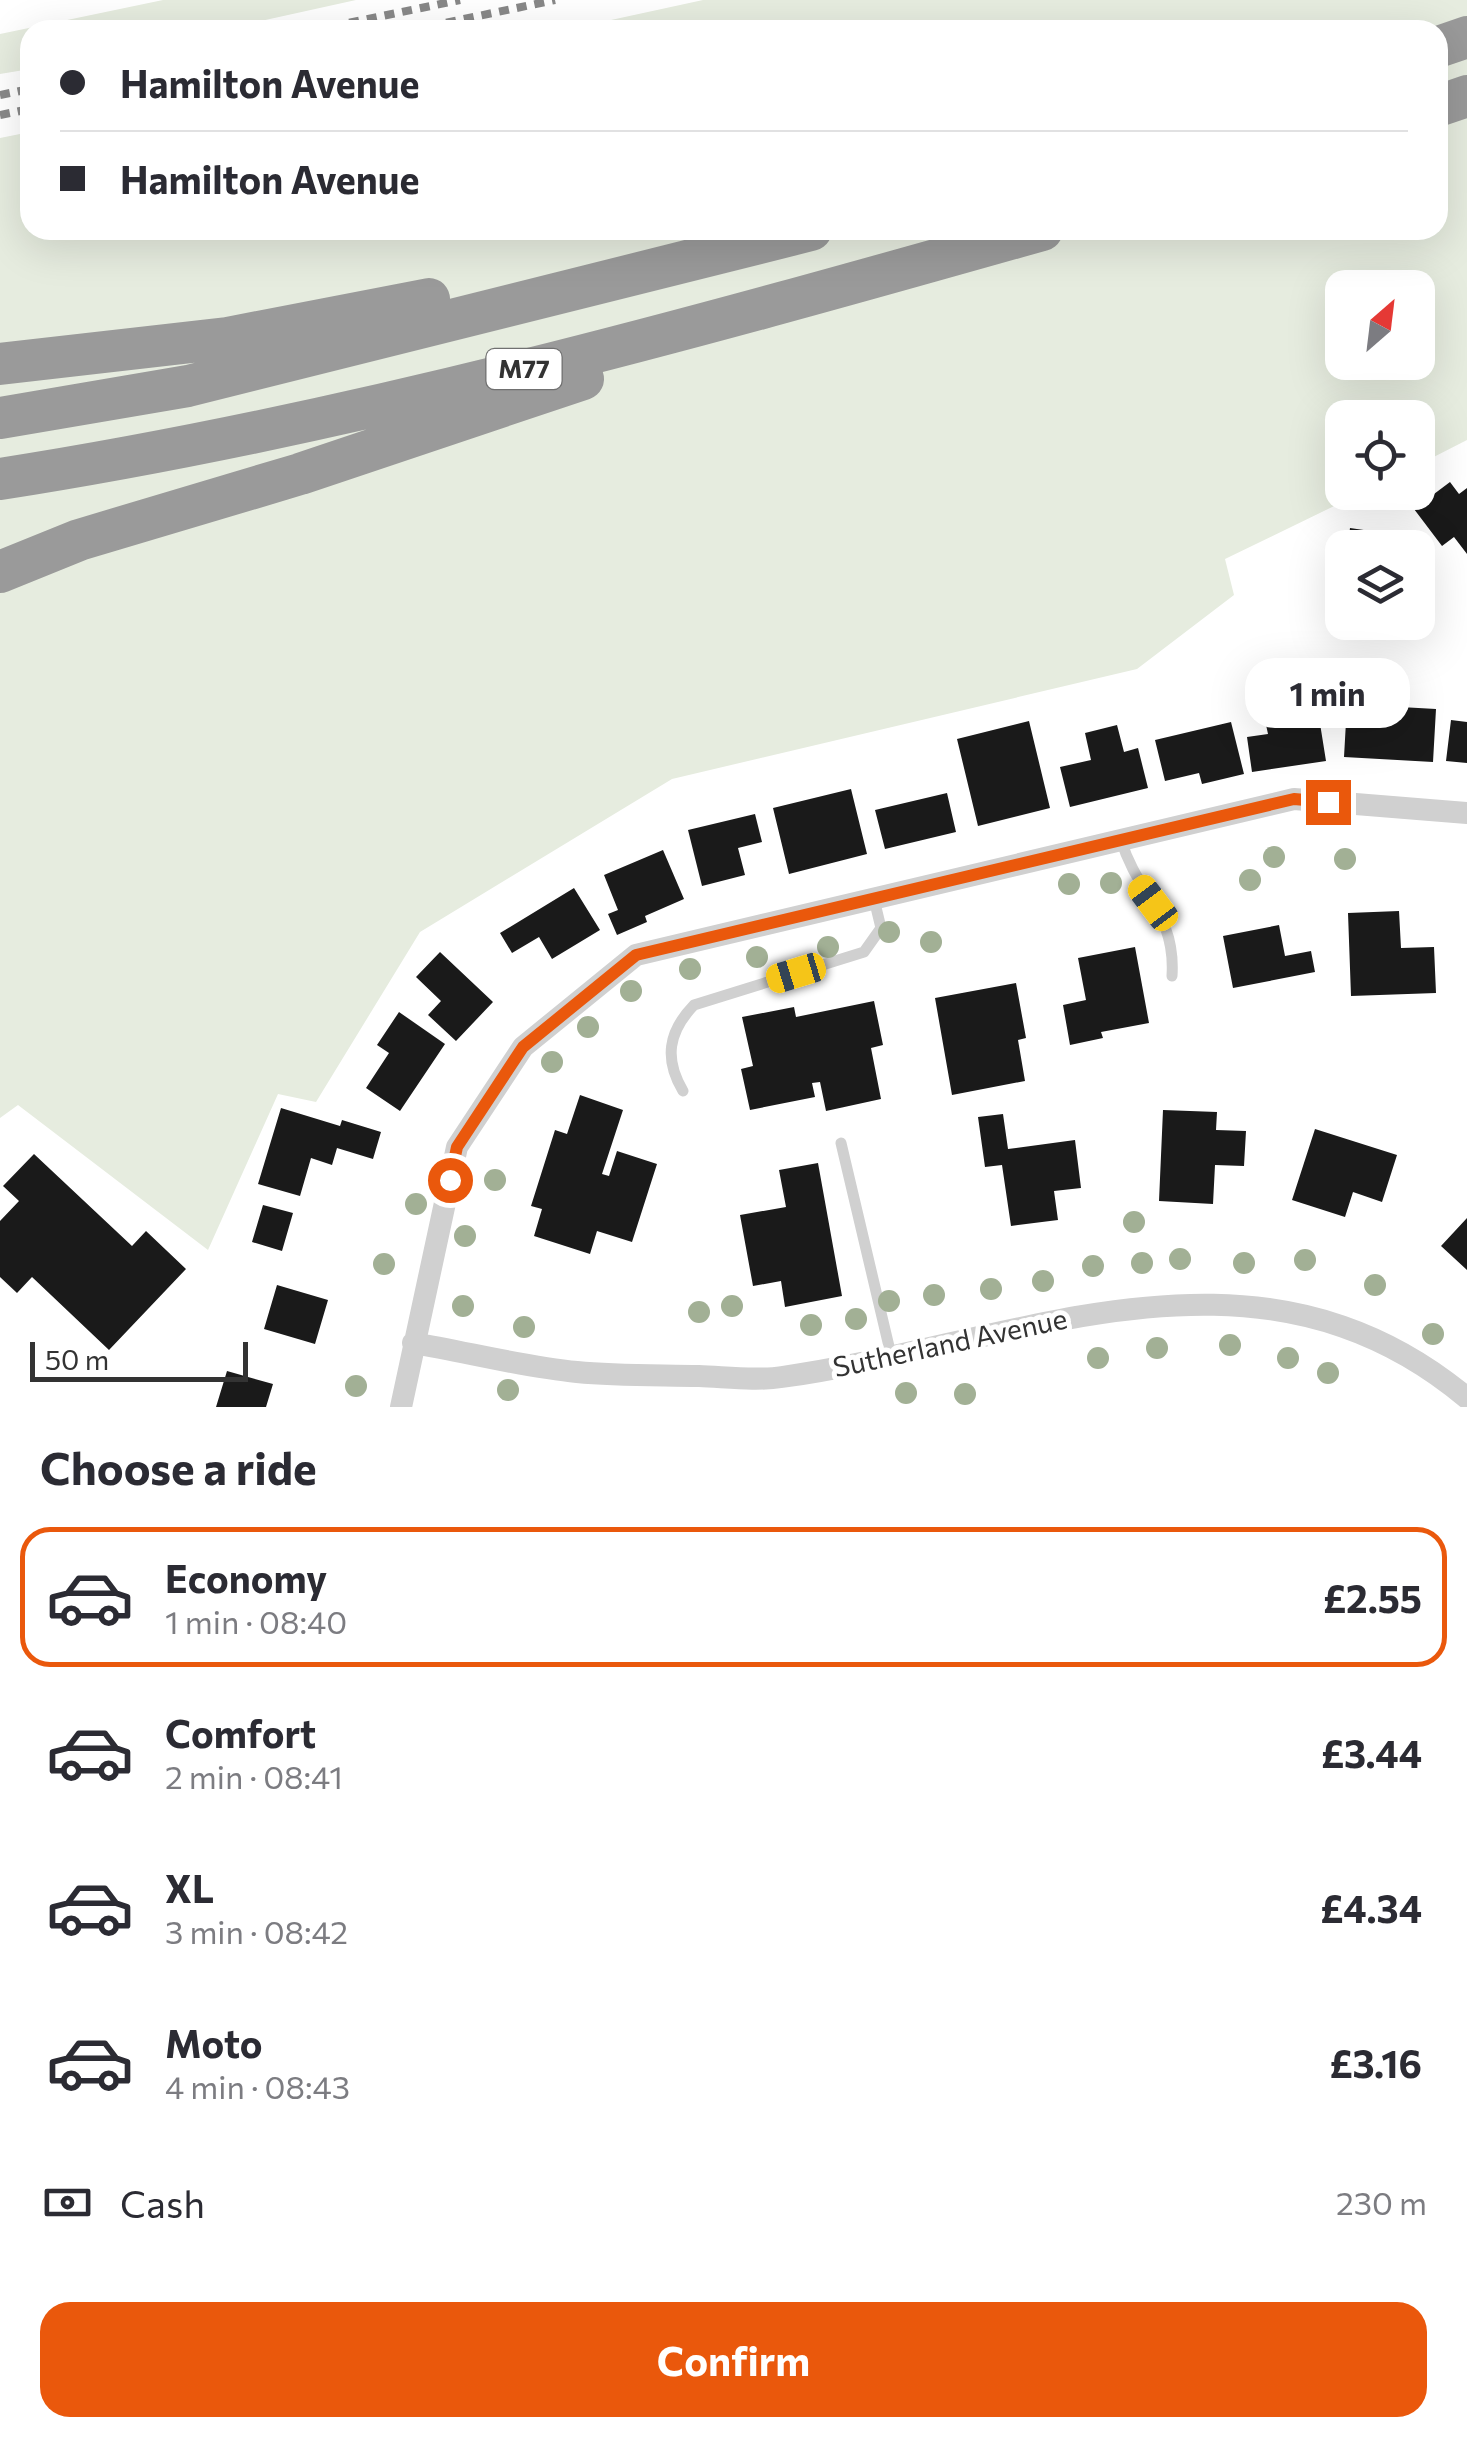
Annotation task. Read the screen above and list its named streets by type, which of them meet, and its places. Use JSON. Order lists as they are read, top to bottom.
{
  "streets": {
    "highway": ["M77"],
    "street": ["Sutherland Avenue"]
  },
  "scale_bar": "50 m",
  "north": "top right",
  "page": {
    "banner": ["Hamilton Avenue", "Hamilton Avenue"],
    "bubble": "1 min",
    "scale": "50 m",
    "heading": "Choose a ride",
    "list": [
      {
        "name": "Economy",
        "note": "1 min · 08:40",
        "value": "£2.55"
      },
      {
        "name": "Comfort",
        "note": "2 min · 08:41",
        "value": "£3.44"
      },
      {
        "name": "XL",
        "note": "3 min · 08:42",
        "value": "£4.34"
      },
      {
        "name": "Moto",
        "note": "4 min · 08:43",
        "value": "£3.16"
      }
    ],
    "pay": ["Cash", "230 m"],
    "buttons": "Confirm"
  }
}
